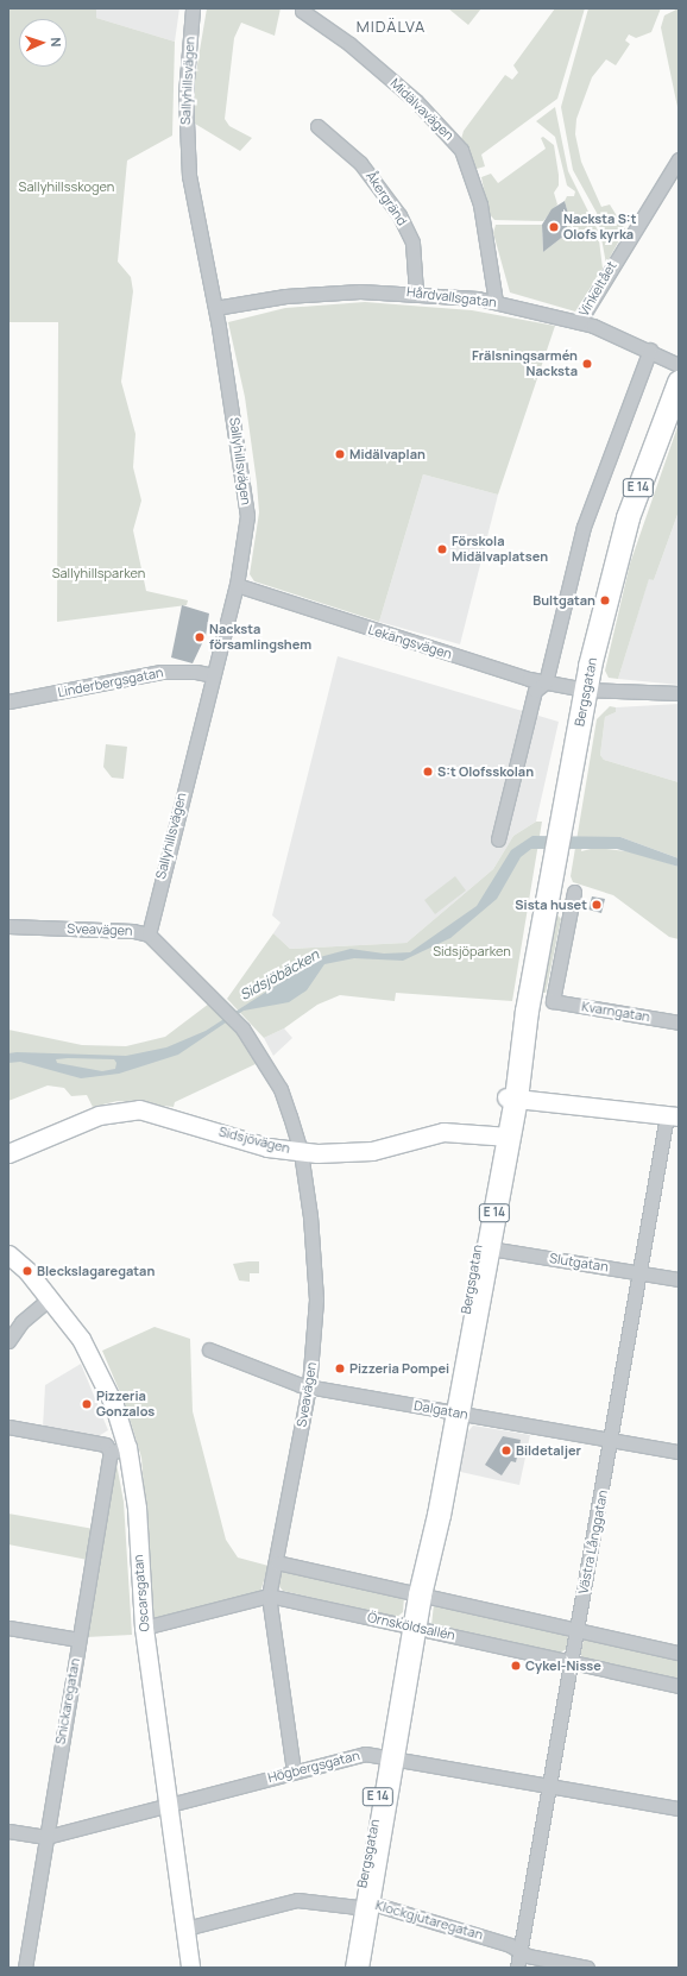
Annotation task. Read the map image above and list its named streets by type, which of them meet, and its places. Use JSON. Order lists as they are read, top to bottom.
{
  "streets": {
    "highway": ["E 14", "Bergsgatan"],
    "main road": ["Sidsjövägen", "Oscarsgatan"],
    "street": [
      "Sallyhillsvägen",
      "Midälvavägen",
      "Åkergränd",
      "Vinkeltået",
      "Hårdvallsgatan",
      "Lekängsvägen",
      "Linderbergsgatan",
      "Sveavägen",
      "Kvarngatan",
      "Slutgatan",
      "Dalgatan",
      "Västra Långgatan",
      "Örnsköldsallén",
      "Snickaregatan",
      "Högbergsgatan",
      "Klockgjutaregatan"
    ]
  },
  "crossings": [
    ["Sallyhillsvägen", "Hårdvallsgatan"],
    ["Sallyhillsvägen", "Lekängsvägen"],
    ["Sallyhillsvägen", "Linderbergsgatan"],
    ["Sallyhillsvägen", "Sveavägen"],
    ["Midälvavägen", "Hårdvallsgatan"],
    ["Åkergränd", "Hårdvallsgatan"],
    ["Vinkeltået", "Hårdvallsgatan"],
    ["Lekängsvägen", "Bergsgatan"],
    ["Bergsgatan", "Sidsjövägen"],
    ["Bergsgatan", "Slutgatan"],
    ["Bergsgatan", "Dalgatan"],
    ["Bergsgatan", "Örnsköldsallén"],
    ["Bergsgatan", "Högbergsgatan"],
    ["Bergsgatan", "Klockgjutaregatan"],
    ["Sveavägen", "Sidsjövägen"],
    ["Sveavägen", "Dalgatan"],
    ["Sveavägen", "Örnsköldsallén"],
    ["Sveavägen", "Högbergsgatan"],
    ["Slutgatan", "Västra Långgatan"],
    ["Dalgatan", "Västra Långgatan"],
    ["Västra Långgatan", "Örnsköldsallén"],
    ["Västra Långgatan", "Högbergsgatan"],
    ["Västra Långgatan", "Klockgjutaregatan"],
    ["Oscarsgatan", "Örnsköldsallén"],
    ["Oscarsgatan", "Snickaregatan"],
    ["Oscarsgatan", "Högbergsgatan"],
    ["Oscarsgatan", "Klockgjutaregatan"],
    ["Snickaregatan", "Högbergsgatan"]
  ],
  "districts": ["MIDÄLVA"],
  "water": ["Sidsjöbäcken"],
  "parks": ["Sallyhillsskogen", "Sallyhillsparken", "Sidsjöparken"],
  "places": [
    "Nacksta S:t Olofs kyrka",
    "Frälsningsarmén Nacksta",
    "Midälvaplan",
    "Förskola Midälvaplatsen",
    "Bultgatan",
    "Nacksta församlingshem",
    "S:t Olofsskolan",
    "Sista huset",
    "Bleckslagaregatan",
    "Pizzeria Pompei",
    "Pizzeria Gonzalos",
    "Bildetaljer",
    "Cykel-Nisse"
  ],
  "north": "right"
}
